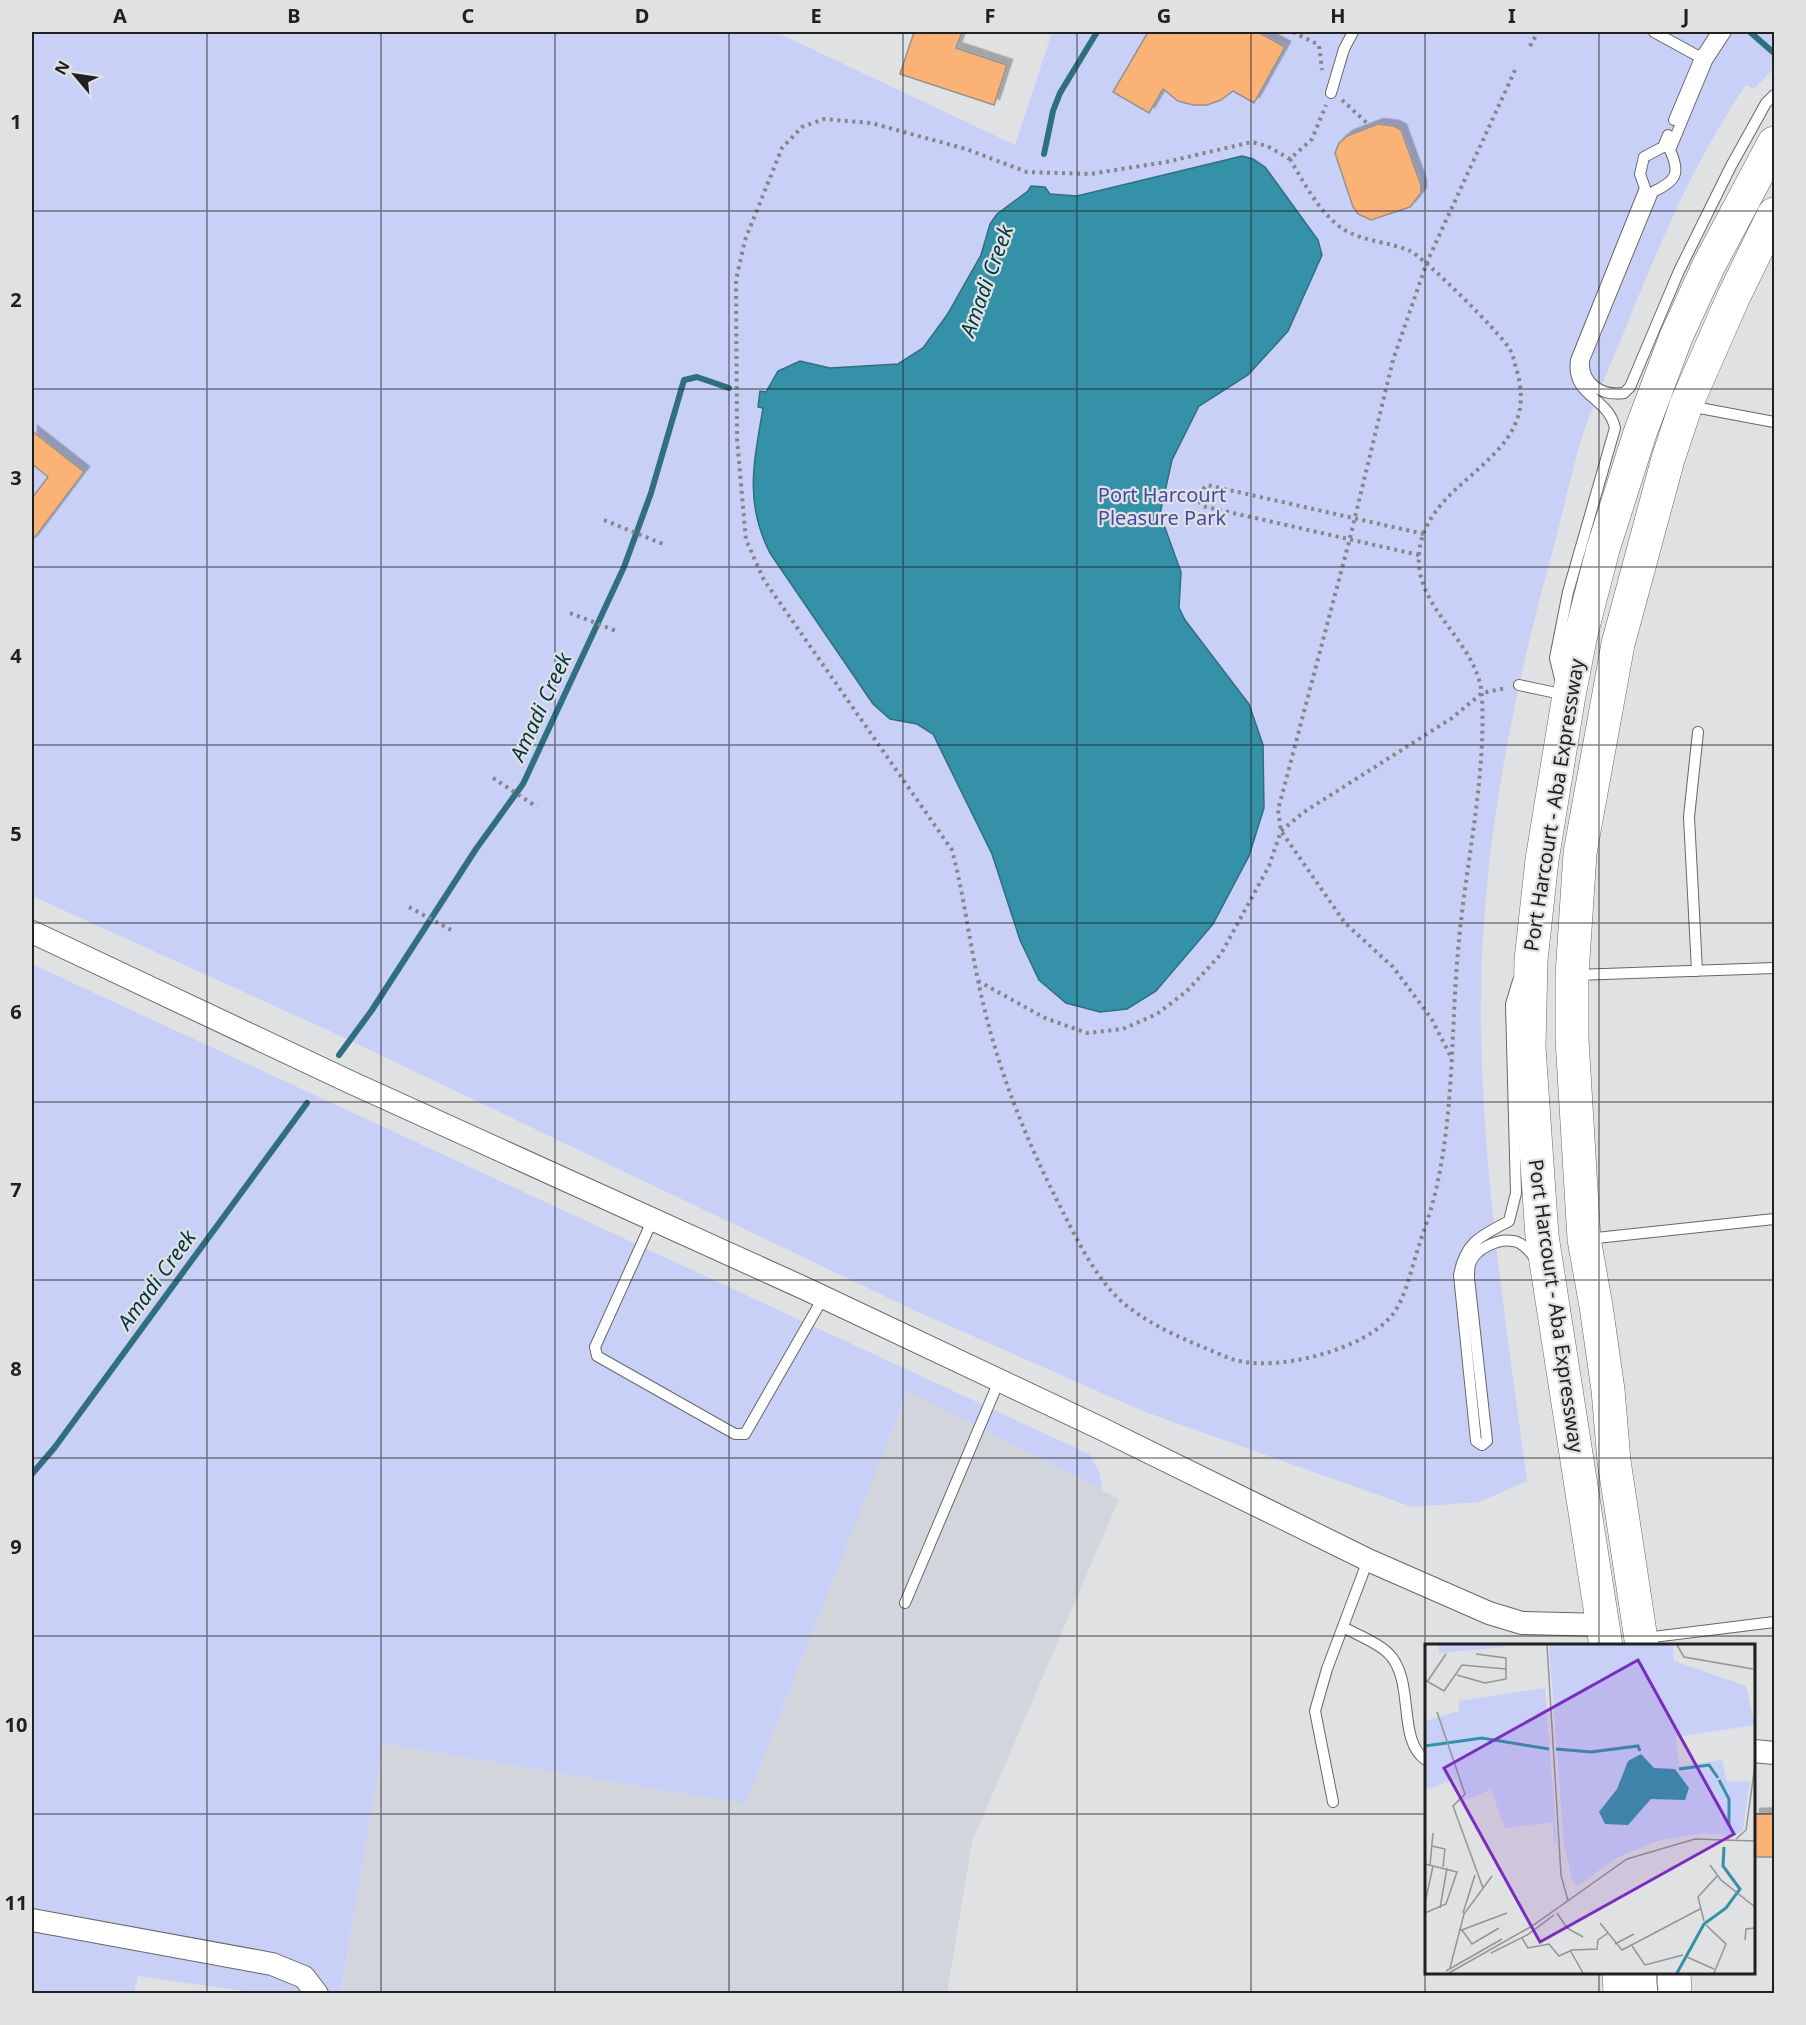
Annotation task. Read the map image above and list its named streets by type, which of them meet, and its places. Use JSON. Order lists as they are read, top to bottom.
{
  "streets": {
    "main road": ["Port Harcourt - Aba Expressway"]
  },
  "water": ["Amadi Creek"],
  "parks": ["Port Harcourt Pleasure Park"],
  "north": "top left",
  "grid": {
    "columns": [
      "A",
      "B",
      "C",
      "D",
      "E",
      "F",
      "G",
      "H",
      "I",
      "J"
    ],
    "rows": [
      "1",
      "2",
      "3",
      "4",
      "5",
      "6",
      "7",
      "8",
      "9",
      "10",
      "11"
    ]
  }
}
